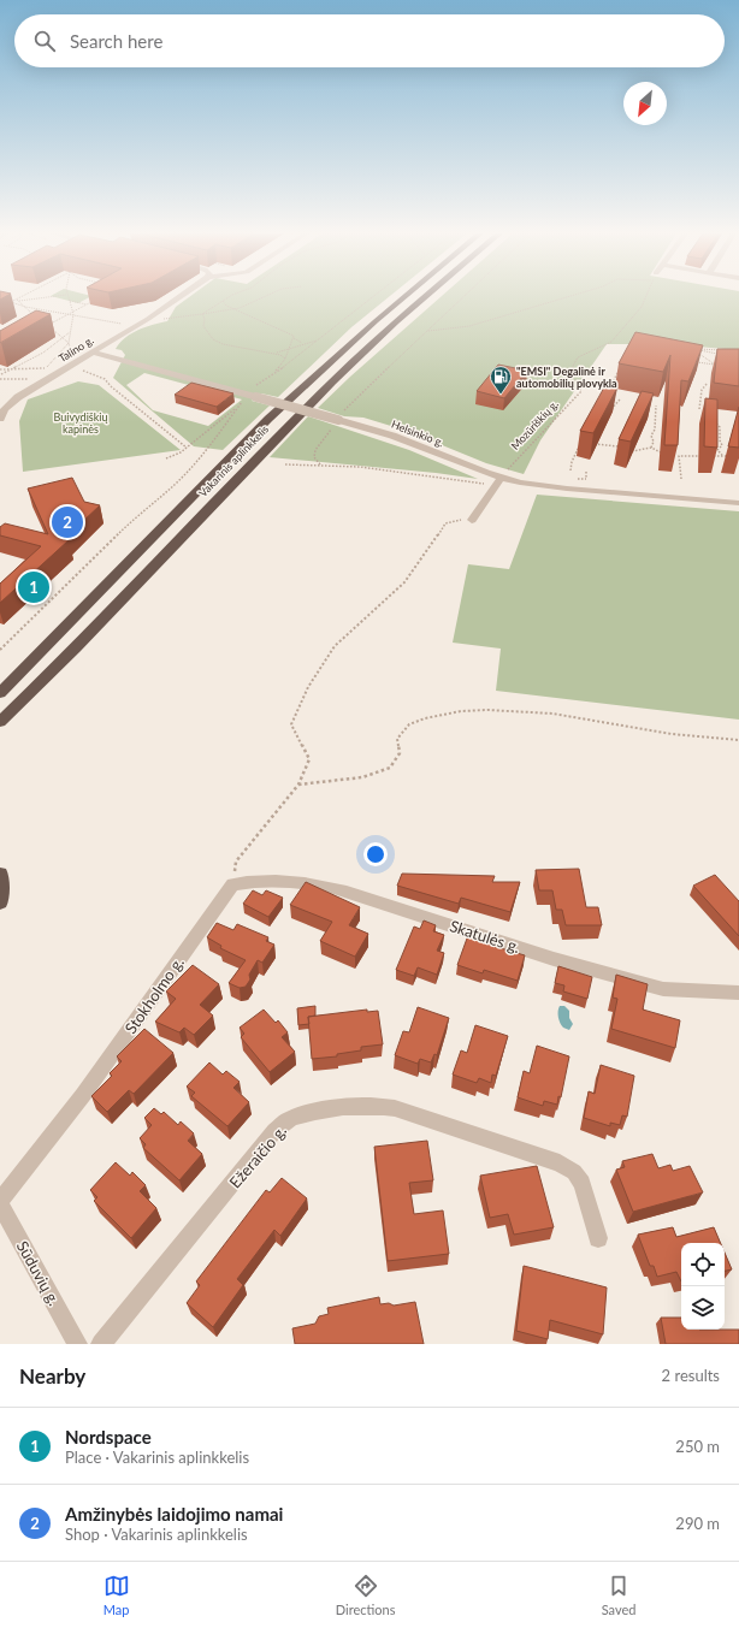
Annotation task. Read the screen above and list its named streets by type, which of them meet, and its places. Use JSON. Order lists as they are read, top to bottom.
{
  "streets": {
    "highway": ["Vakarinis aplinkkelis"],
    "street": [
      "Talino g.",
      "Helsinkio g.",
      "Skatulės g.",
      "Stokholmo g.",
      "Ežeraičio g.",
      "Sūduvių g."
    ],
    "path": ["Mozūriškių g."]
  },
  "crossings": [
    ["Talino g.", "Helsinkio g."],
    ["Mozūriškių g.", "Helsinkio g."],
    ["Skatulės g.", "Stokholmo g."],
    ["Stokholmo g.", "Sūduvių g."]
  ],
  "parks": ["Buivydiškių kapinės"],
  "places": {
    "fuel station": ["\"EMSI\" Degalinė ir automobilių plovykla"]
  },
  "north": "bottom left",
  "page": {
    "search": "Search here",
    "pins": ["2", "1"],
    "heading": ["Nearby", "2 results"],
    "list": [
      {
        "mark": "1",
        "name": "Nordspace",
        "note": "Place · Vakarinis aplinkkelis",
        "value": "250 m"
      },
      {
        "mark": "2",
        "name": "Amžinybės laidojimo namai",
        "note": "Shop · Vakarinis aplinkkelis",
        "value": "290 m"
      }
    ],
    "nav": ["Map", "Directions", "Saved"]
  }
}
